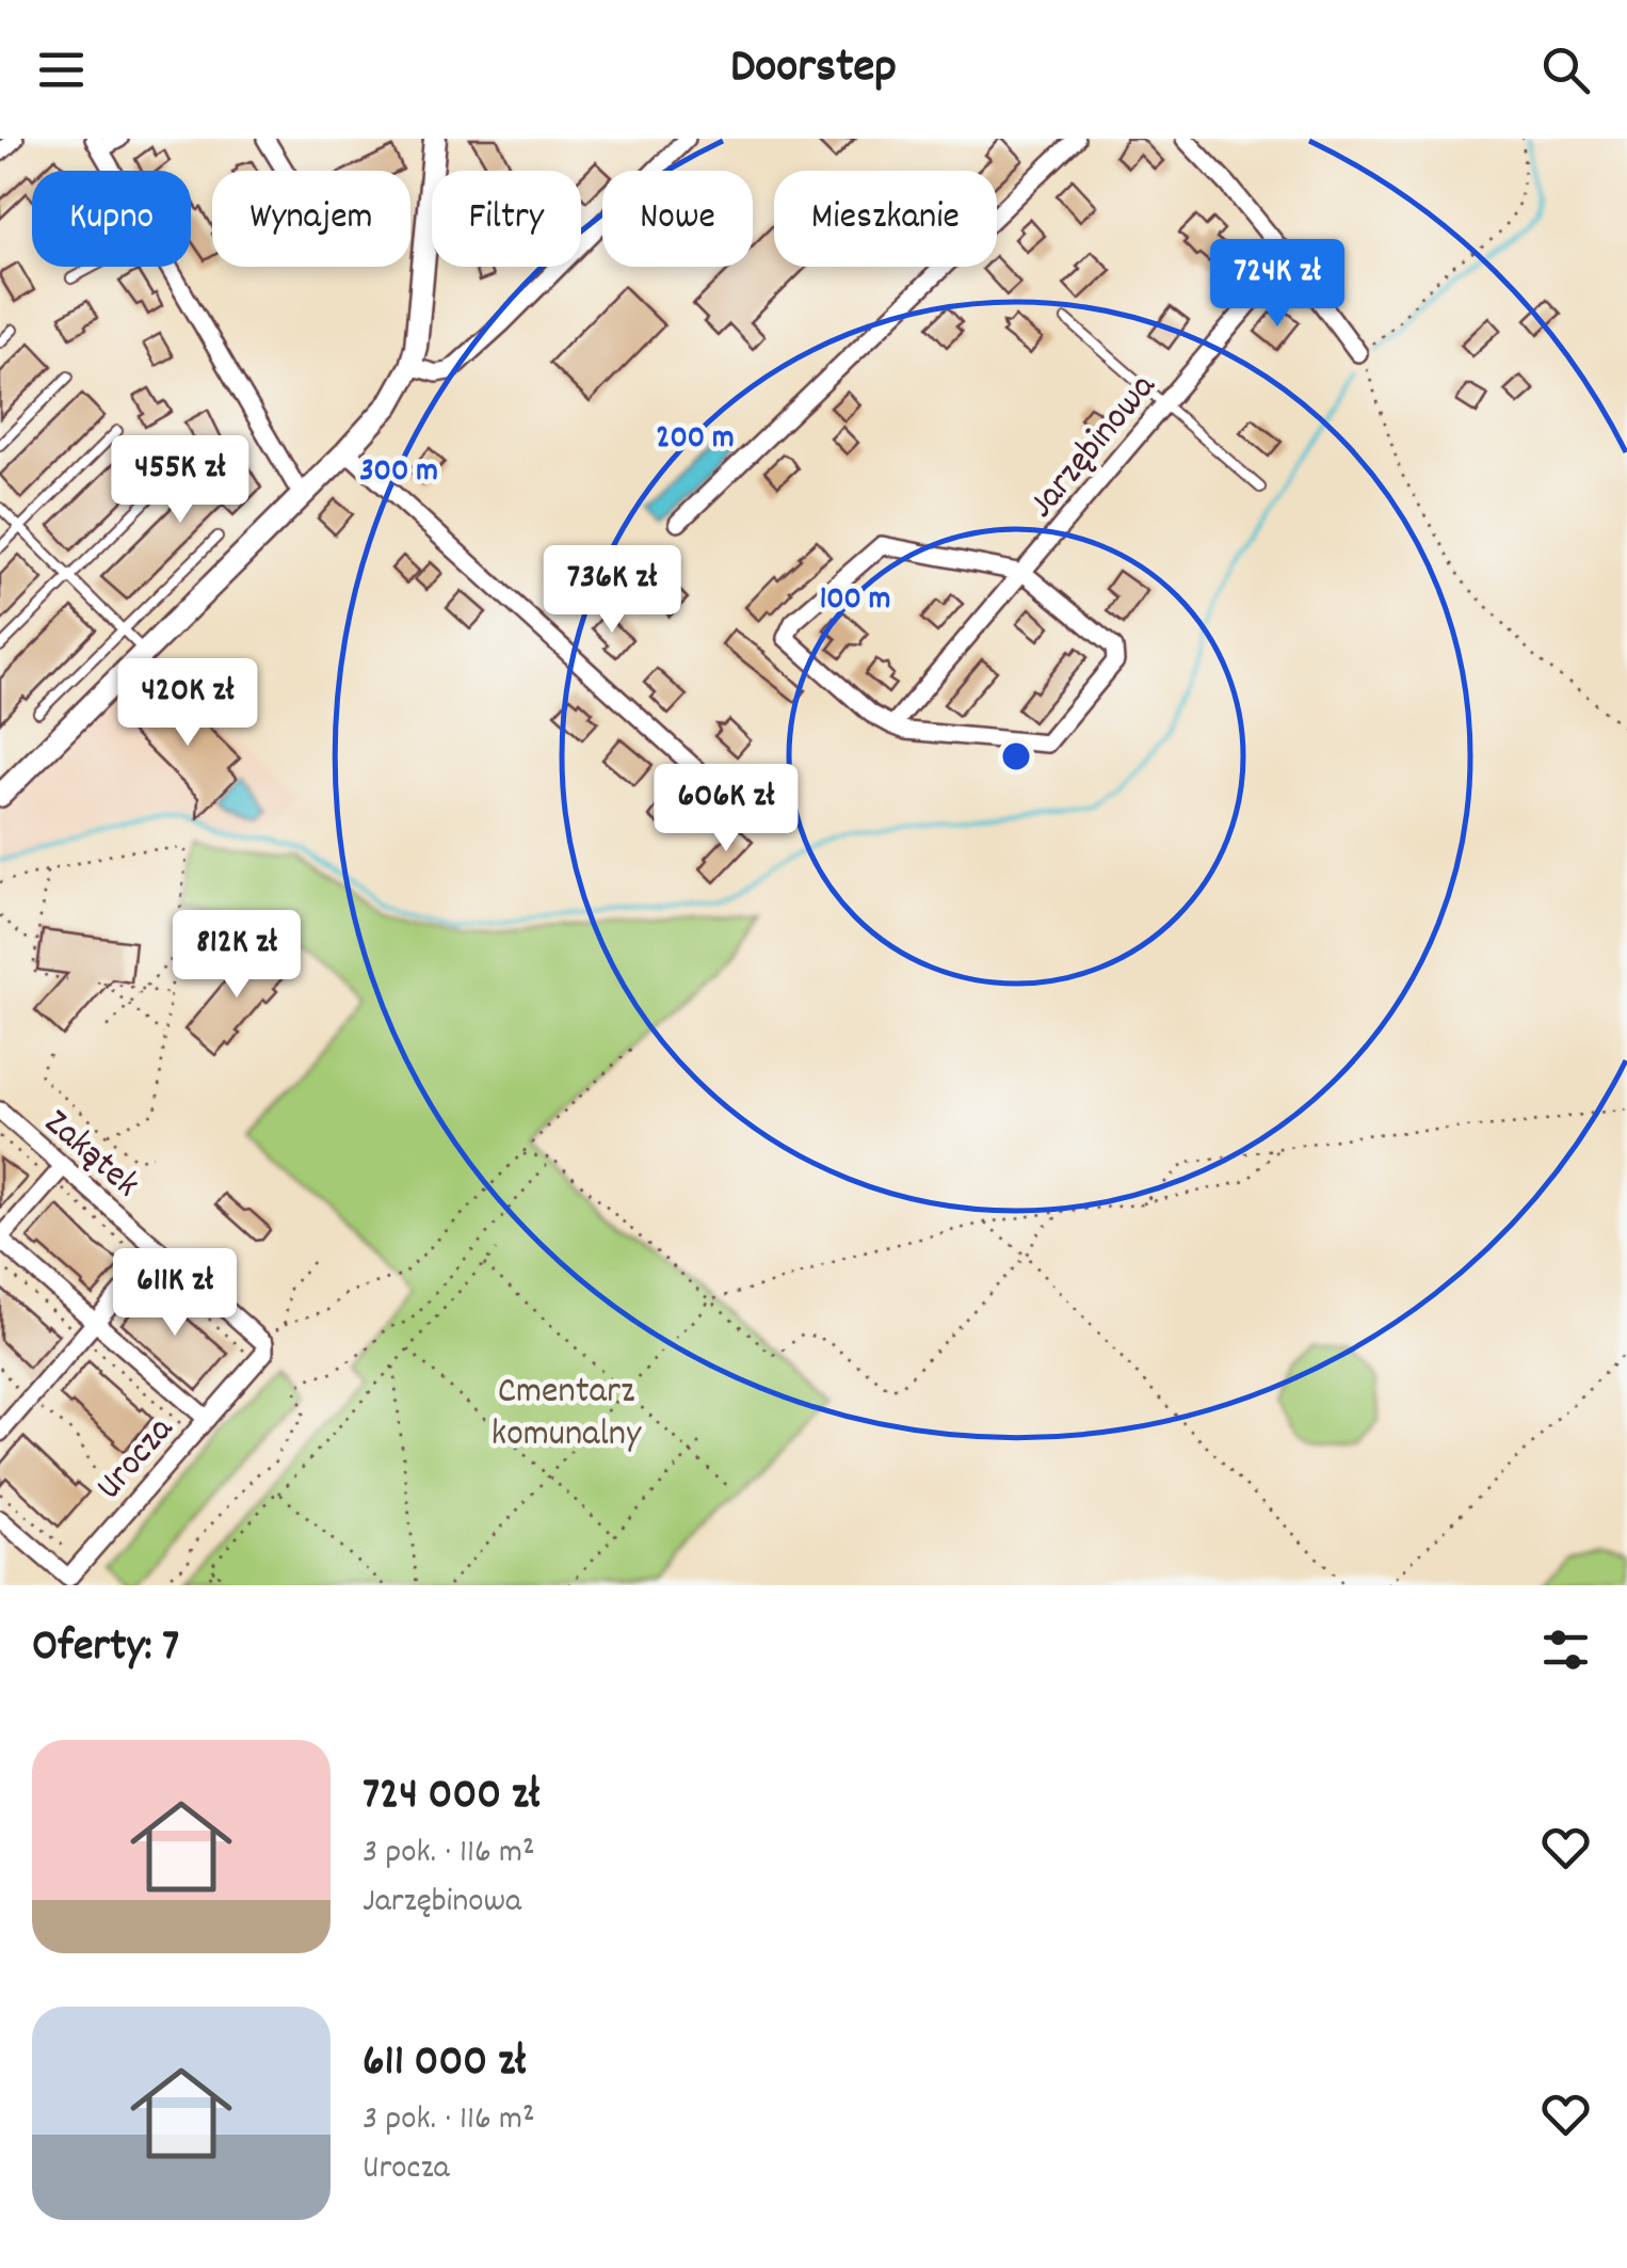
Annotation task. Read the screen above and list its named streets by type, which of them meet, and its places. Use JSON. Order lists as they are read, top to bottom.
{
  "streets": {
    "street": ["Jarzębinowa", "Zakątek", "Urocza"]
  },
  "parks": ["Cmentarz komunalny"],
  "page": {
    "header": "Doorstep",
    "chip": [
      "Kupno",
      "Wynajem",
      "Filtry",
      "Nowe",
      "Mieszkanie"
    ],
    "price": [
      "724K zł",
      "455K zł",
      "736K zł",
      "420K zł",
      "606K zł",
      "812K zł",
      "611K zł"
    ],
    "heading": "Oferty: 7",
    "list": [
      {
        "name": "724 000 zł",
        "note": "3 pok. · 116 m² · Jarzębinowa"
      },
      {
        "name": "611 000 zł",
        "note": "3 pok. · 116 m² · Urocza"
      }
    ]
  },
  "rings": ["200 m", "300 m", "100 m"]
}
